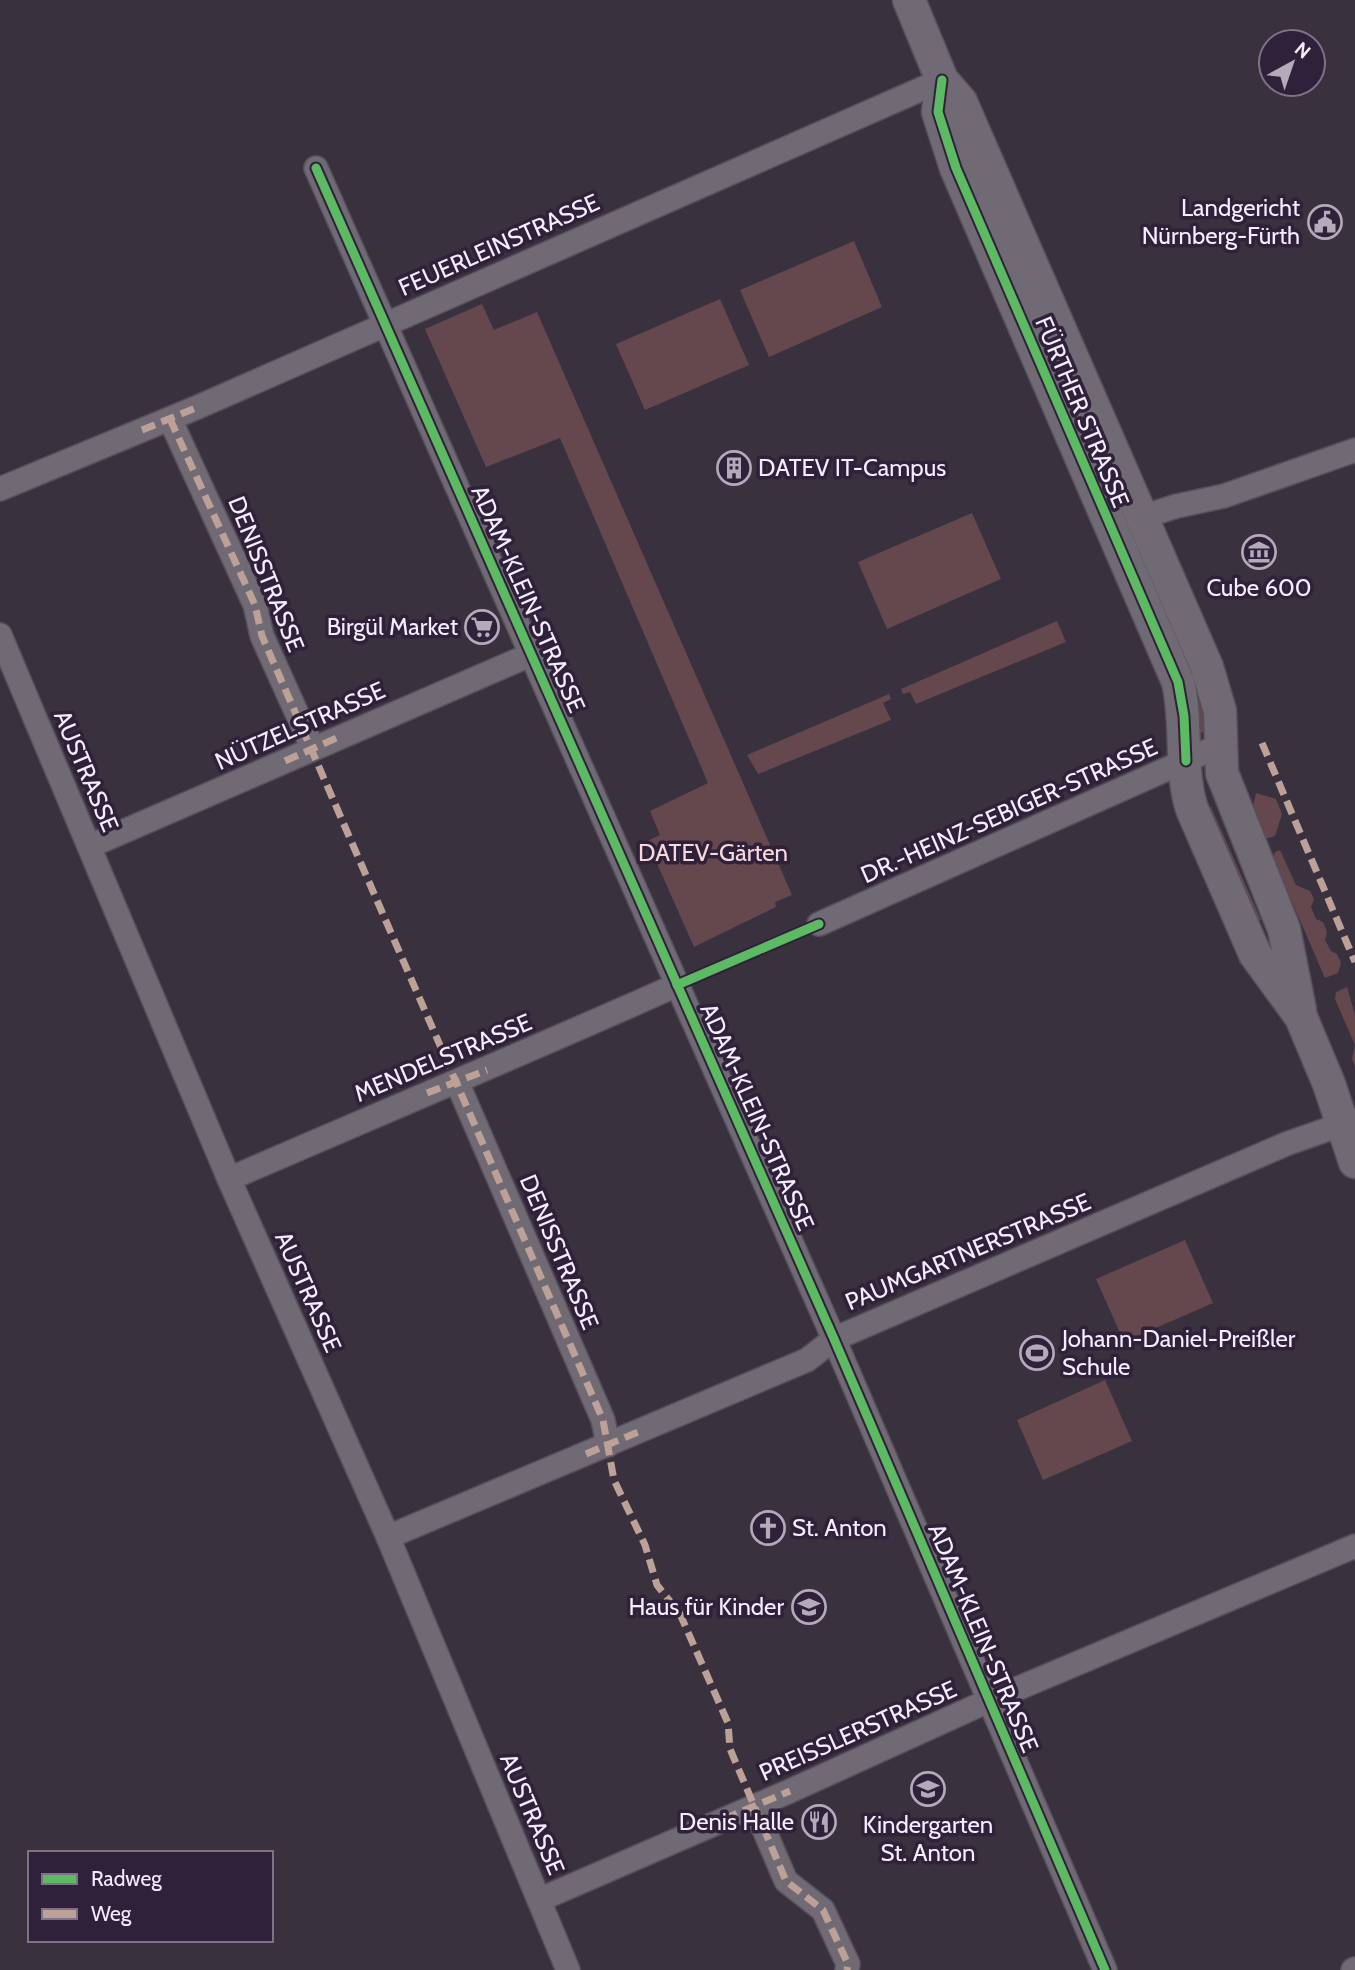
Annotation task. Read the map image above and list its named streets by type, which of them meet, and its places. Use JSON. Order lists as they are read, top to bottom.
{
  "streets": {
    "main road": ["FÜRTHER STRASSE"],
    "street": [
      "FEUERLEINSTRASSE",
      "DENISSTRASSE",
      "ADAM-KLEIN-STRASSE",
      "NÜTZELSTRASSE",
      "AUSTRASSE",
      "DR.-HEINZ-SEBIGER-STRASSE",
      "MENDELSTRASSE",
      "PAUMGARTNERSTRASSE",
      "PREISSLERSTRASSE"
    ]
  },
  "crossings": [
    ["FEUERLEINSTRASSE", "FÜRTHER STRASSE"],
    ["FEUERLEINSTRASSE", "DENISSTRASSE"],
    ["FEUERLEINSTRASSE", "ADAM-KLEIN-STRASSE"],
    ["FÜRTHER STRASSE", "DR.-HEINZ-SEBIGER-STRASSE"],
    ["FÜRTHER STRASSE", "PAUMGARTNERSTRASSE"],
    ["DENISSTRASSE", "NÜTZELSTRASSE"],
    ["DENISSTRASSE", "MENDELSTRASSE"],
    ["DENISSTRASSE", "PAUMGARTNERSTRASSE"],
    ["ADAM-KLEIN-STRASSE", "NÜTZELSTRASSE"],
    ["ADAM-KLEIN-STRASSE", "MENDELSTRASSE"],
    ["ADAM-KLEIN-STRASSE", "PAUMGARTNERSTRASSE"],
    ["ADAM-KLEIN-STRASSE", "PREISSLERSTRASSE"],
    ["NÜTZELSTRASSE", "AUSTRASSE"],
    ["AUSTRASSE", "MENDELSTRASSE"],
    ["AUSTRASSE", "PAUMGARTNERSTRASSE"],
    ["AUSTRASSE", "PREISSLERSTRASSE"]
  ],
  "parks": ["DATEV-Gärten"],
  "places": {
    "public building": ["Landgericht Nürnberg-Fürth"],
    "building": ["DATEV IT-Campus"],
    "museum": ["Cube 600"],
    "supermarket": ["Birgül Market"],
    "sports": ["Johann-Daniel-Preißler Schule"],
    "church": ["St. Anton"],
    "school or university": ["Haus für Kinder", "Kindergarten St. Anton"],
    "restaurant": ["Denis Halle"]
  },
  "legend": ["Radweg", "Weg"],
  "north": "top right"
}
